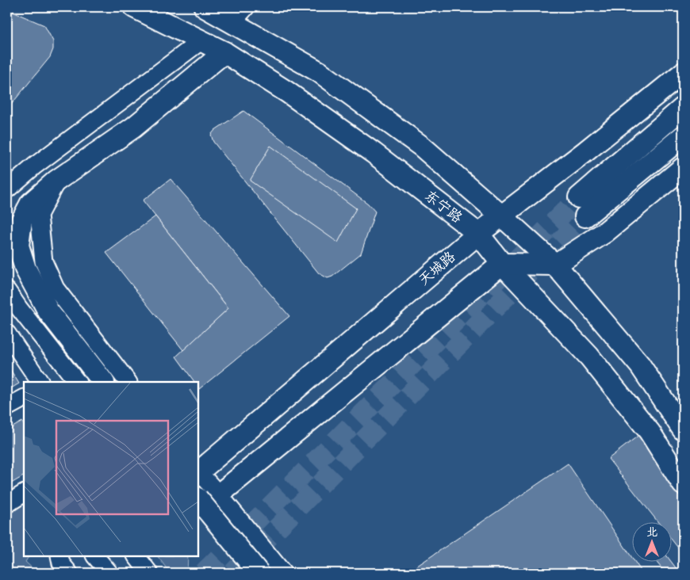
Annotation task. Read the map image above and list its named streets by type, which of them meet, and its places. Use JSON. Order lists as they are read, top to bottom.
{
  "streets": {
    "main road": ["东宁路", "天城路"]
  },
  "crossings": [
    ["东宁路", "天城路"]
  ],
  "north": "top"
}
